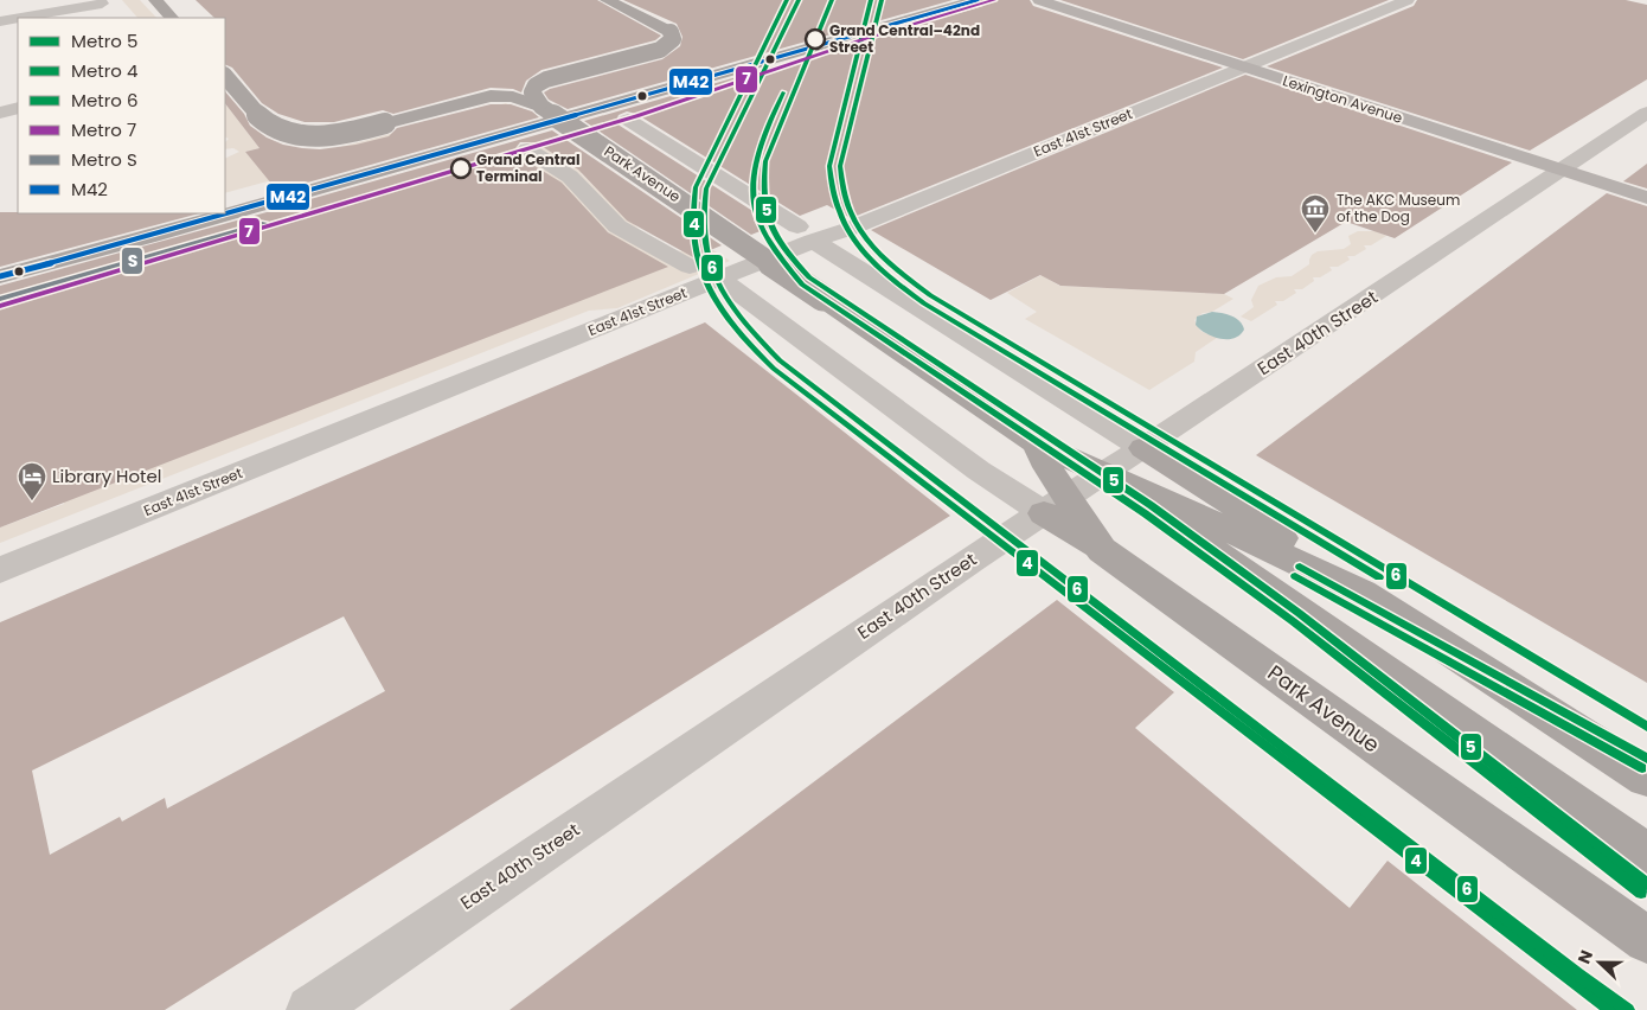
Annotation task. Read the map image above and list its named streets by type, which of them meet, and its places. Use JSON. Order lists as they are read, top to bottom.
{
  "streets": {
    "main road": ["Lexington Avenue", "Park Avenue"],
    "street": ["East 41st Street", "East 40th Street"]
  },
  "crossings": [
    ["Lexington Avenue", "East 41st Street"],
    ["Lexington Avenue", "East 40th Street"],
    ["Park Avenue", "East 40th Street"]
  ],
  "places": {
    "other": ["Grand Central–42nd Street", "Grand Central Terminal"],
    "museum": ["The AKC Museum of the Dog"],
    "hotel": ["Library Hotel"]
  },
  "lines": [
    "metro line 5",
    "metro line 4",
    "metro line 6",
    "metro line 7",
    "transit line M42",
    "metro line S"
  ],
  "legend": [
    "Metro 5",
    "Metro 4",
    "Metro 6",
    "Metro 7",
    "Metro S",
    "M42"
  ],
  "north": "left"
}
